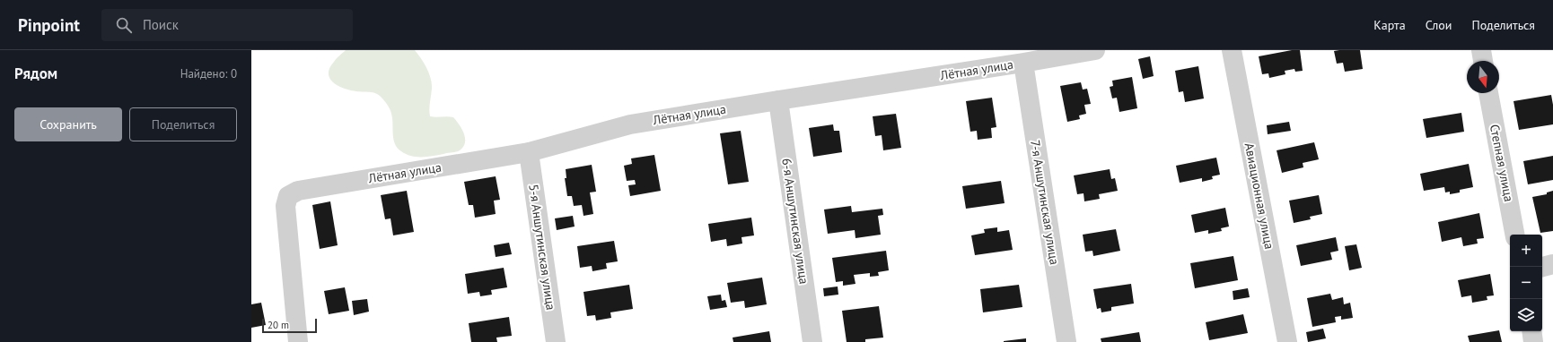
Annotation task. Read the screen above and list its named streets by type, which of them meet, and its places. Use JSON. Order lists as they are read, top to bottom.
{
  "streets": {
    "street": [
      "Лётная улица",
      "Степная улица",
      "Авиационная улица",
      "7-я Аншутинская улица",
      "6-я Аншутинская улица",
      "5-я Аншутинская улица"
    ]
  },
  "crossings": [
    ["Лётная улица", "7-я Аншутинская улица"],
    ["Лётная улица", "6-я Аншутинская улица"],
    ["Лётная улица", "5-я Аншутинская улица"]
  ],
  "scale_bar": "20 m",
  "north": "bottom",
  "page": {
    "header": "Pinpoint",
    "search": "Поиск",
    "nav": ["Карта", "Слои", "Поделиться"],
    "heading": ["Рядом", "Найдено: 0"],
    "buttons": ["Сохранить", "Поделиться"],
    "map_buttons": ["+", "−"],
    "scale": "20 m"
  }
}
